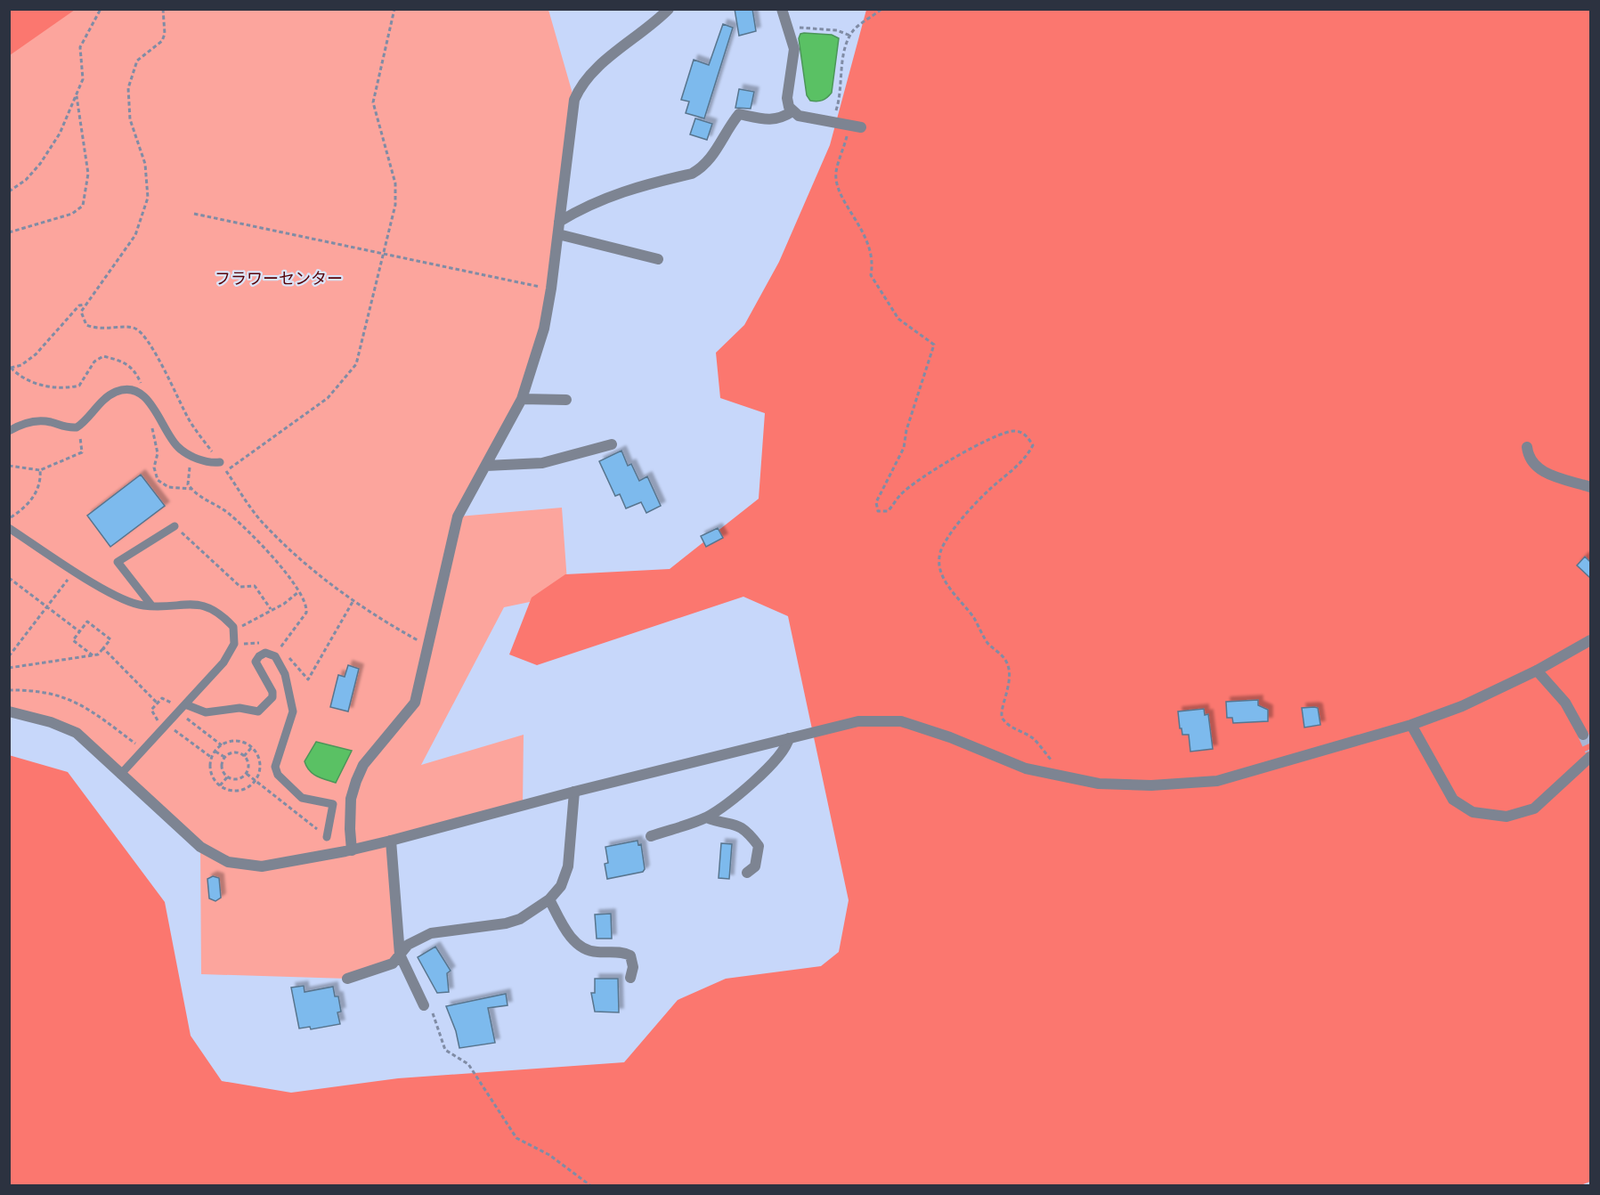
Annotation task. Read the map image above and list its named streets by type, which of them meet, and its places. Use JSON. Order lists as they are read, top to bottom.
{
  "parks": ["フラワーセンター"]
}
